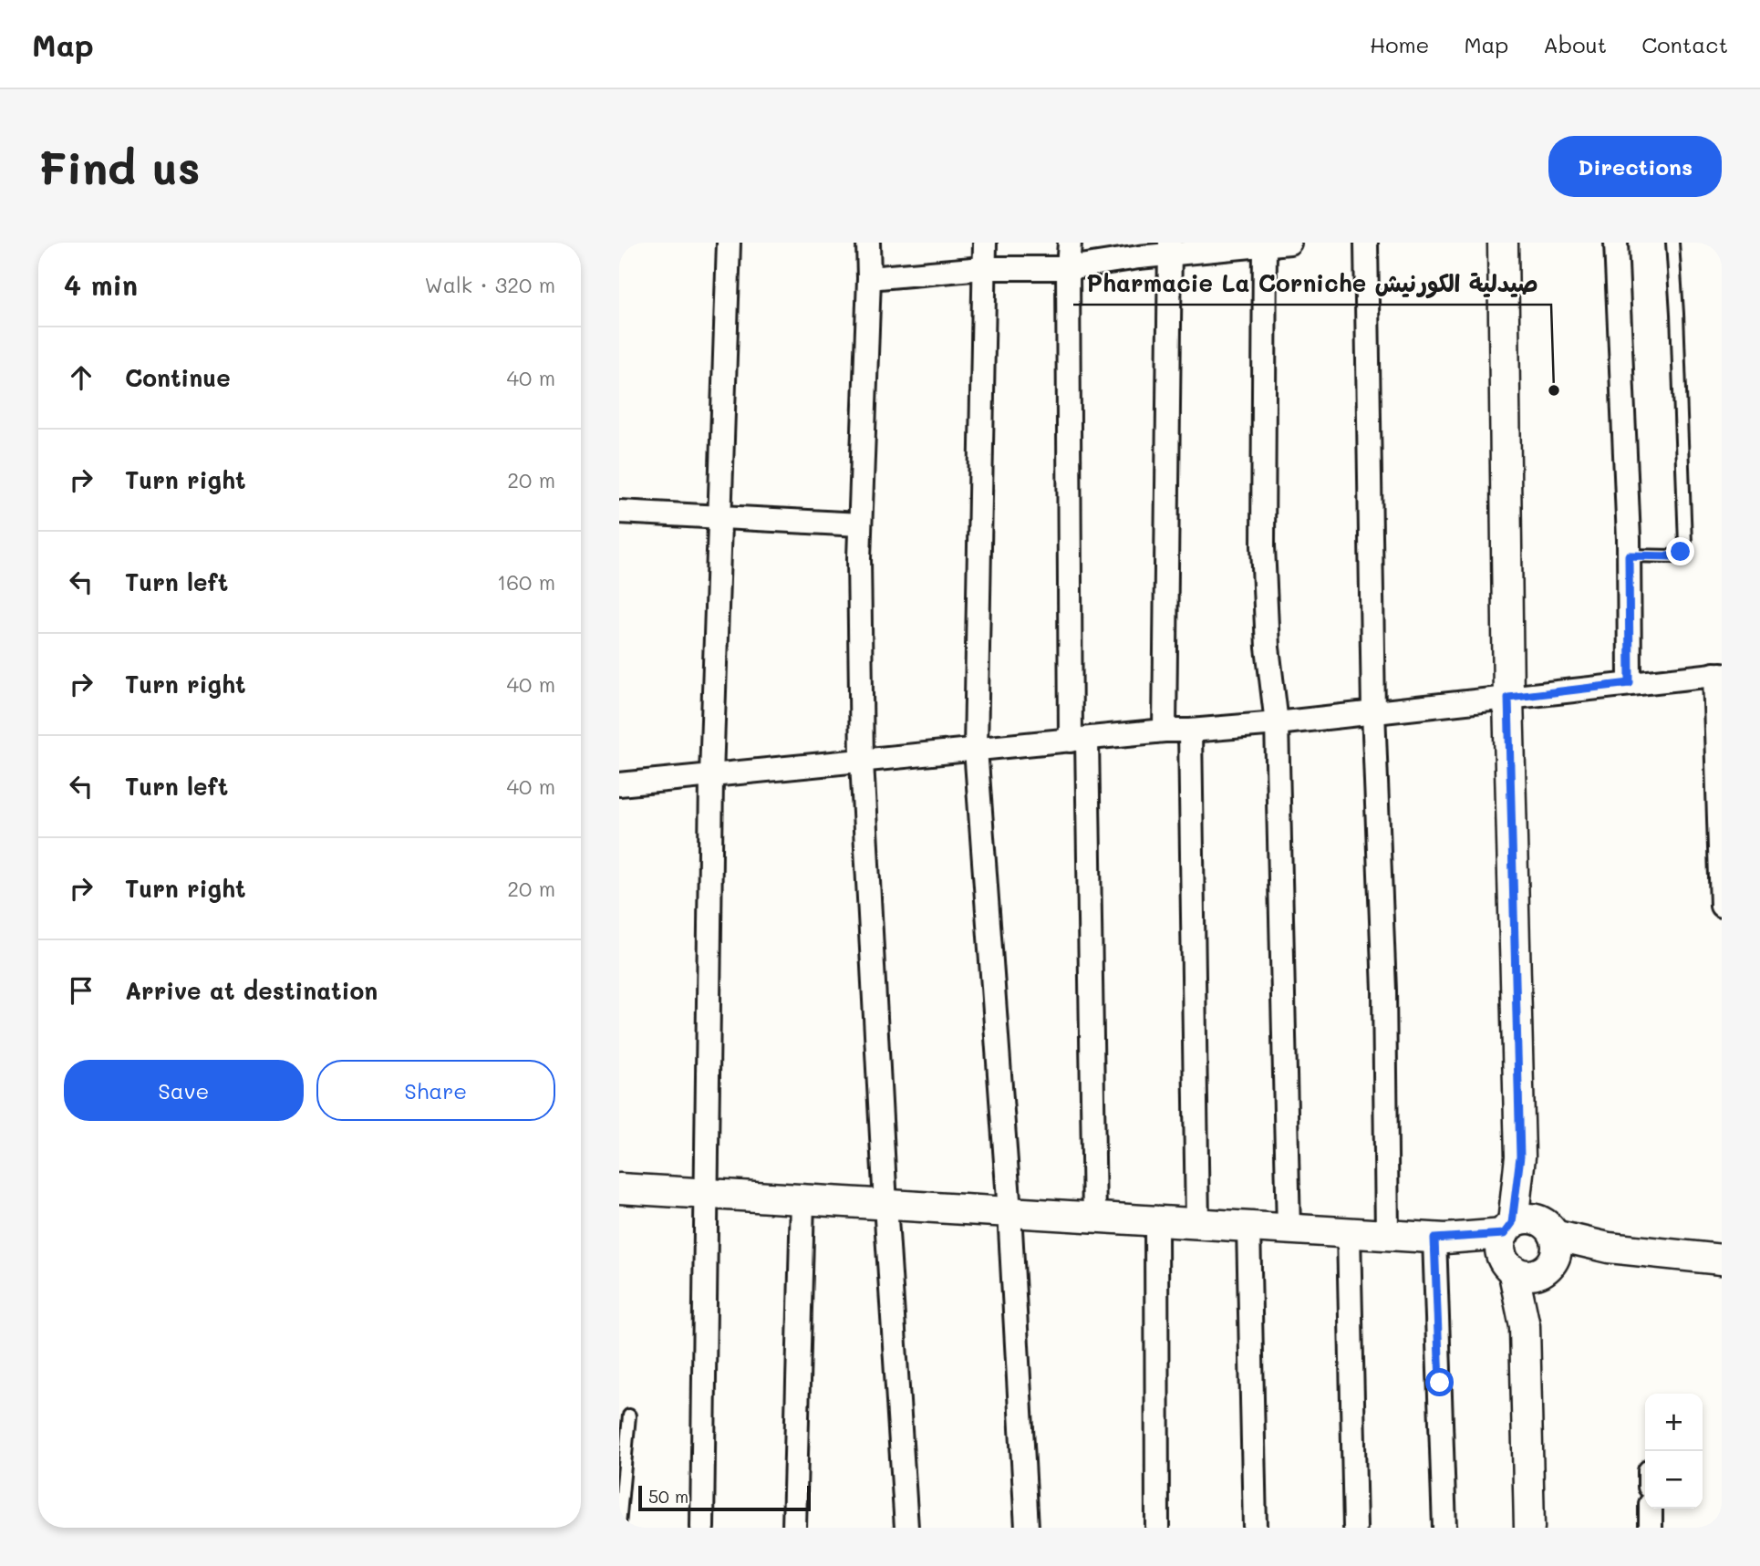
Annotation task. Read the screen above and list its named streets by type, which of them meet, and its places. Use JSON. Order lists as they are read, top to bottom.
{
  "places": ["Pharmacie La Corniche صيدلية الكورنيش"],
  "scale_bar": "50 m",
  "page": {
    "header": "Map",
    "nav": [
      "Home",
      "Map",
      "About",
      "Contact"
    ],
    "buttons": [
      "Directions",
      ["Save", "Share"]
    ],
    "title": "Find us",
    "heading": ["4 min", "Walk · 320 m"],
    "list": [
      ["Continue", "40 m"],
      ["Turn right", "20 m"],
      ["Turn left", "160 m"],
      ["Turn right", "40 m"],
      ["Turn left", "40 m"],
      ["Turn right", "20 m"],
      "Arrive at destination"
    ],
    "map_buttons": ["+", "−"],
    "scale": "50 m"
  }
}
